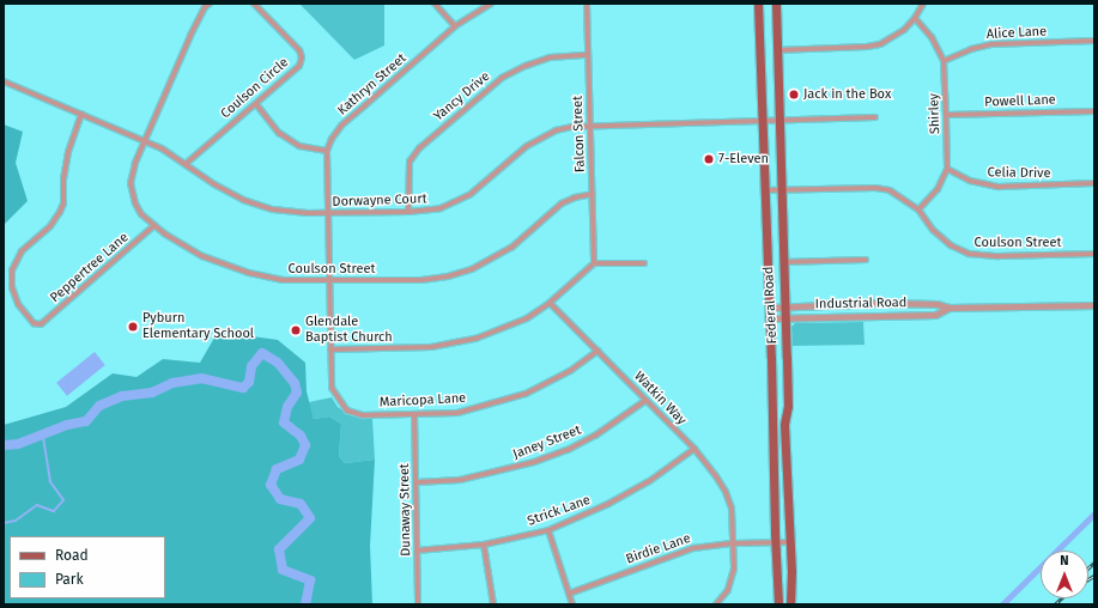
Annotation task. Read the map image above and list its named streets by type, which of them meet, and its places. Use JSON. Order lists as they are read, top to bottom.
{
  "streets": {
    "main road": ["Federal Road"],
    "street": [
      "Alice Lane",
      "Kathryn Street",
      "Coulson Circle",
      "Yancy Drive",
      "Powell Lane",
      "Shirley",
      "Falcon Street",
      "Celia Drive",
      "Dorwayne Court",
      "Coulson Street",
      "Peppertree Lane",
      "Industrial Road",
      "Watkin Way",
      "Maricopa Lane",
      "Janey Street",
      "Dunaway Street",
      "Strick Lane",
      "Birdie Lane"
    ]
  },
  "crossings": [
    ["Alice Lane", "Shirley"],
    ["Kathryn Street", "Dorwayne Court"],
    ["Kathryn Street", "Coulson Street"],
    ["Kathryn Street", "Maricopa Lane"],
    ["Coulson Circle", "Dorwayne Court"],
    ["Yancy Drive", "Falcon Street"],
    ["Yancy Drive", "Dorwayne Court"],
    ["Powell Lane", "Shirley"],
    ["Shirley", "Celia Drive"],
    ["Shirley", "Coulson Street"],
    ["Falcon Street", "Dorwayne Court"],
    ["Falcon Street", "Coulson Street"],
    ["Dorwayne Court", "Coulson Street"],
    ["Dorwayne Court", "Peppertree Lane"],
    ["Dorwayne Court", "Federal Road"],
    ["Coulson Street", "Peppertree Lane"],
    ["Coulson Street", "Federal Road"],
    ["Industrial Road", "Federal Road"],
    ["Federal Road", "Birdie Lane"],
    ["Watkin Way", "Maricopa Lane"],
    ["Watkin Way", "Janey Street"],
    ["Watkin Way", "Strick Lane"],
    ["Watkin Way", "Birdie Lane"],
    ["Maricopa Lane", "Dunaway Street"],
    ["Janey Street", "Dunaway Street"],
    ["Dunaway Street", "Strick Lane"]
  ],
  "places": [
    "Jack in the Box",
    "7-Eleven",
    "Pyburn Elementary School",
    "Glendale Baptist Church"
  ],
  "legend": ["Road", "Park"],
  "north": "top"
}
